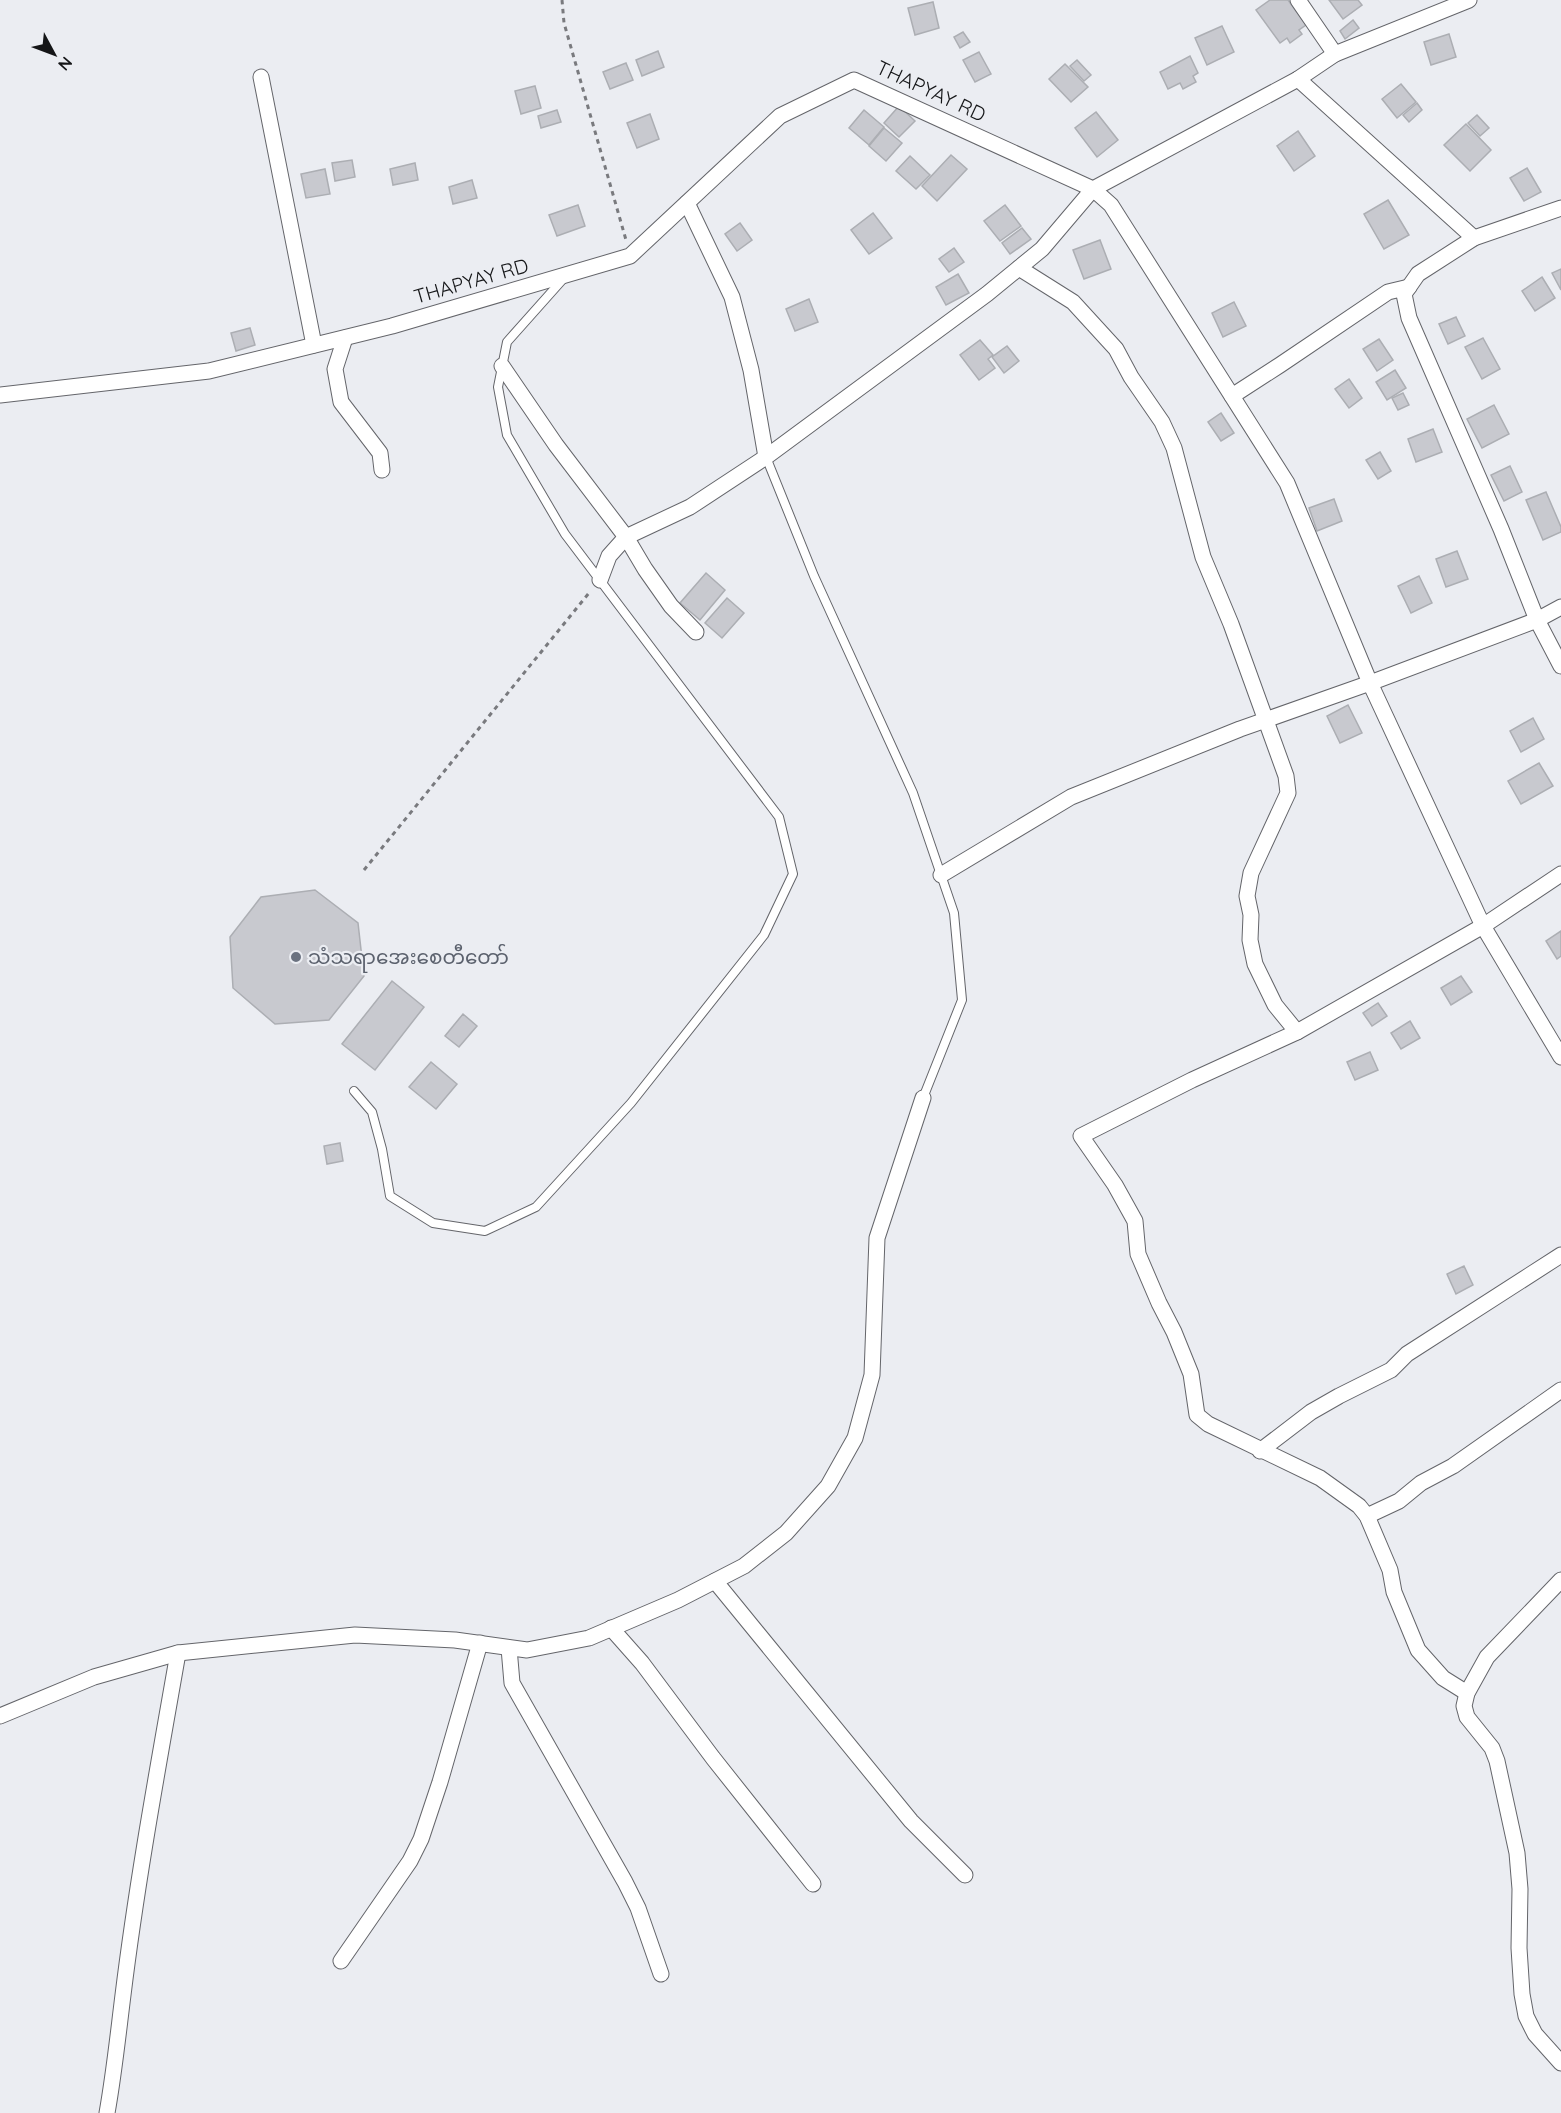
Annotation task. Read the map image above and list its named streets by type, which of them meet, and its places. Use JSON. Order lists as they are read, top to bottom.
{
  "streets": {
    "street": ["THAPYAY RD"]
  },
  "places": ["သံသရာအေးစေတီတော်"],
  "north": "bottom right"
}
